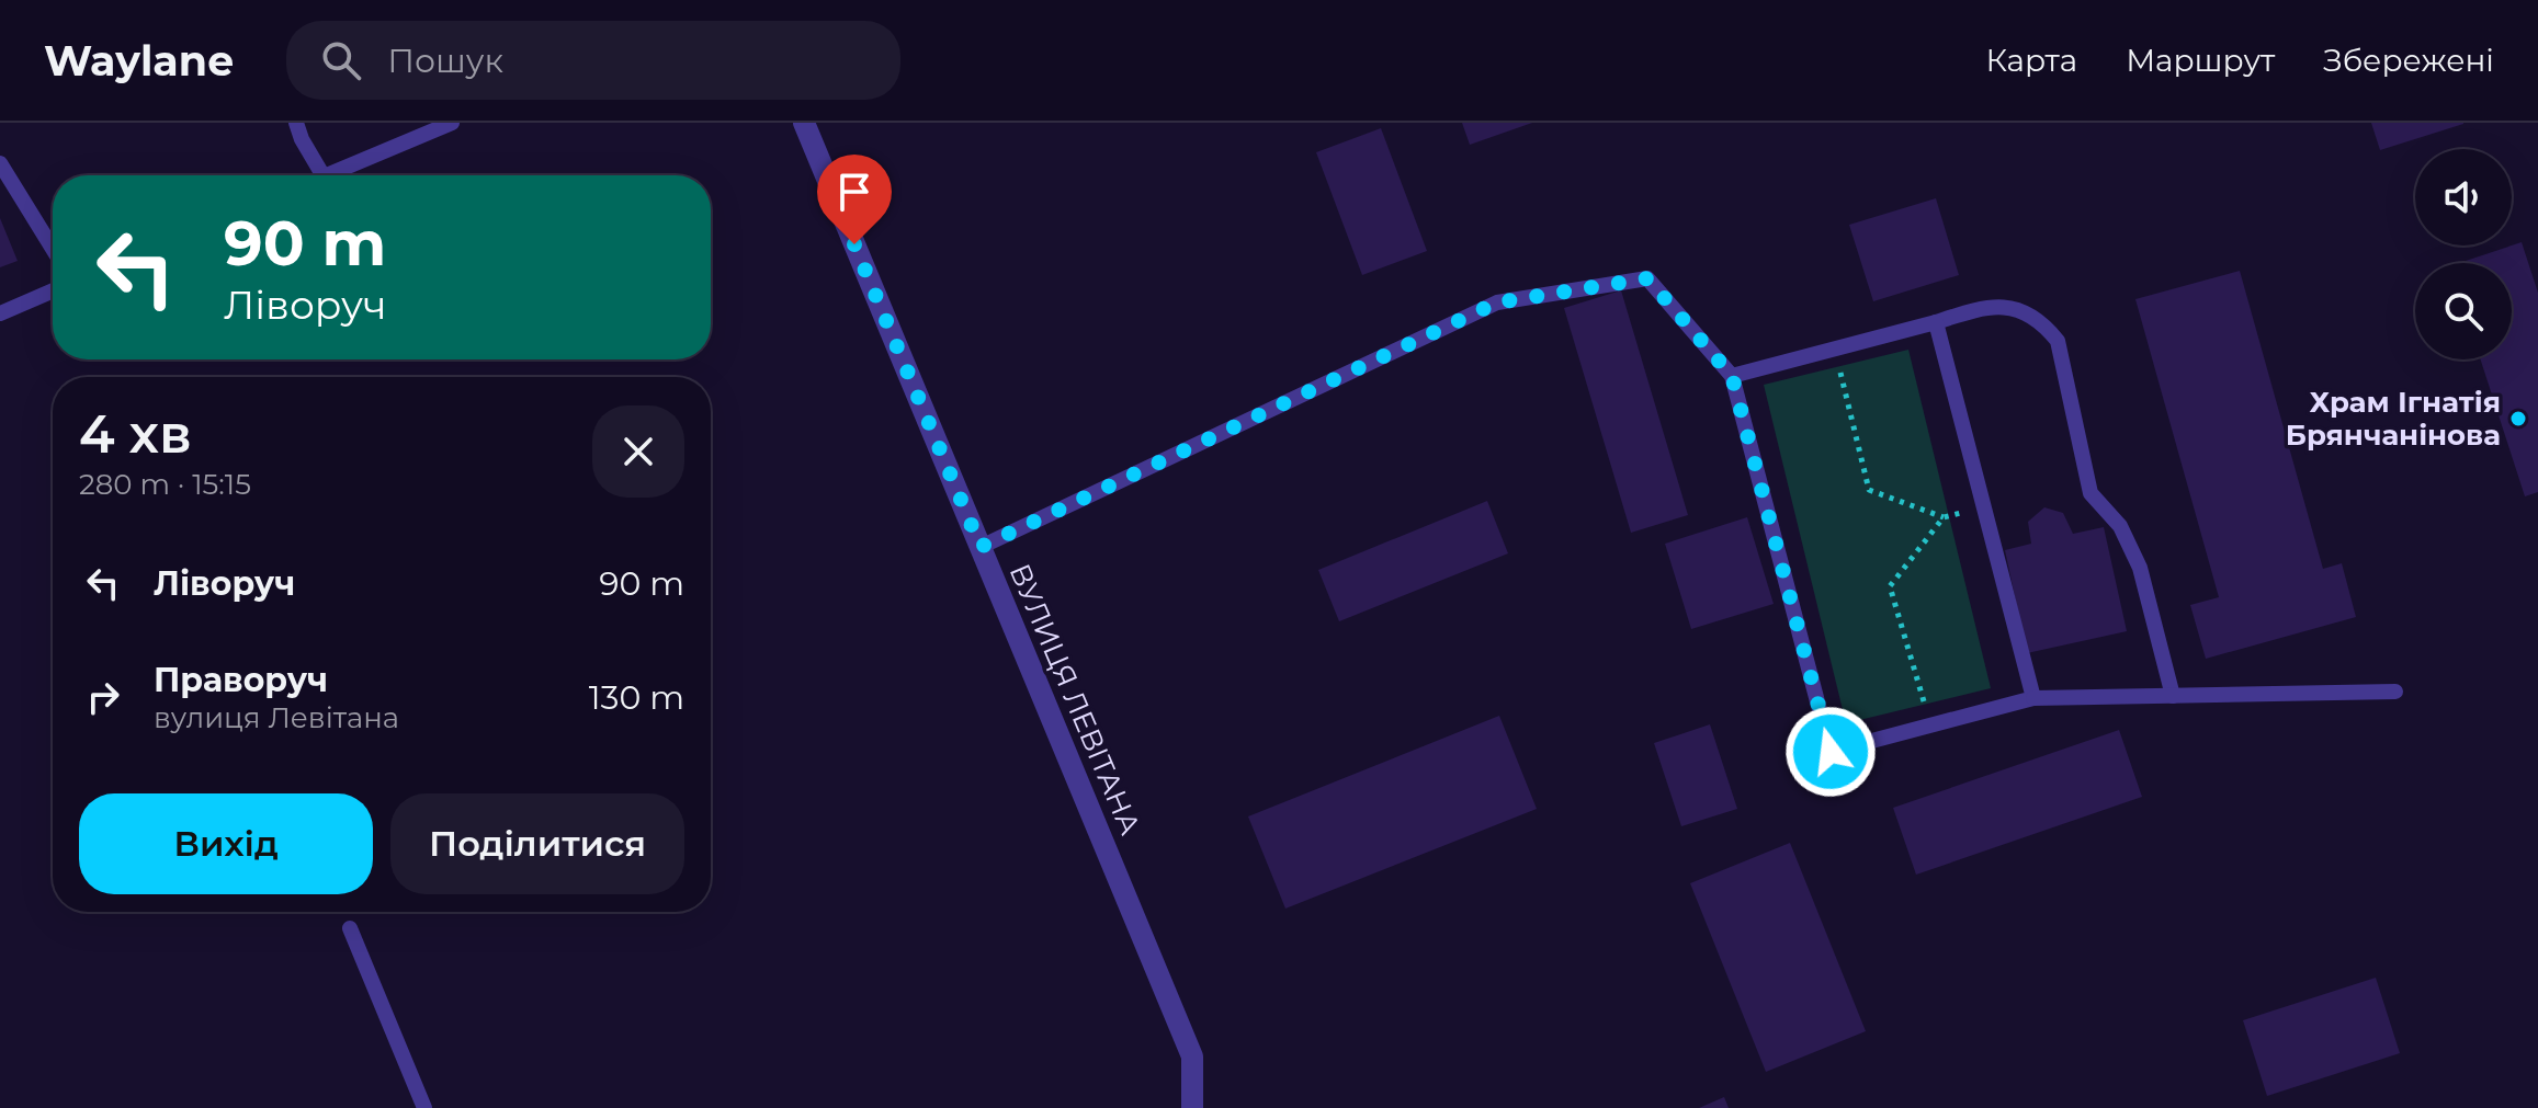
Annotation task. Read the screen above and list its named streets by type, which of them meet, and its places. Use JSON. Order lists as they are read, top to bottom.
{
  "streets": {
    "street": ["ВУЛИЦЯ ЛЕВІТАНА"]
  },
  "places": ["Храм Ігнатія Брянчанінова"],
  "page": {
    "header": "Waylane",
    "search": "Пошук",
    "nav": ["Карта", "Маршрут", "Збережені"],
    "turn": ["90 m", "Ліворуч"],
    "heading": ["4 хв", "280 m · 15:15"],
    "list": [
      {
        "name": "Ліворуч",
        "value": "90 m"
      },
      {
        "name": "Праворуч",
        "note": "вулиця Левітана",
        "value": "130 m"
      }
    ],
    "buttons": ["Вихід", "Поділитися"]
  }
}
